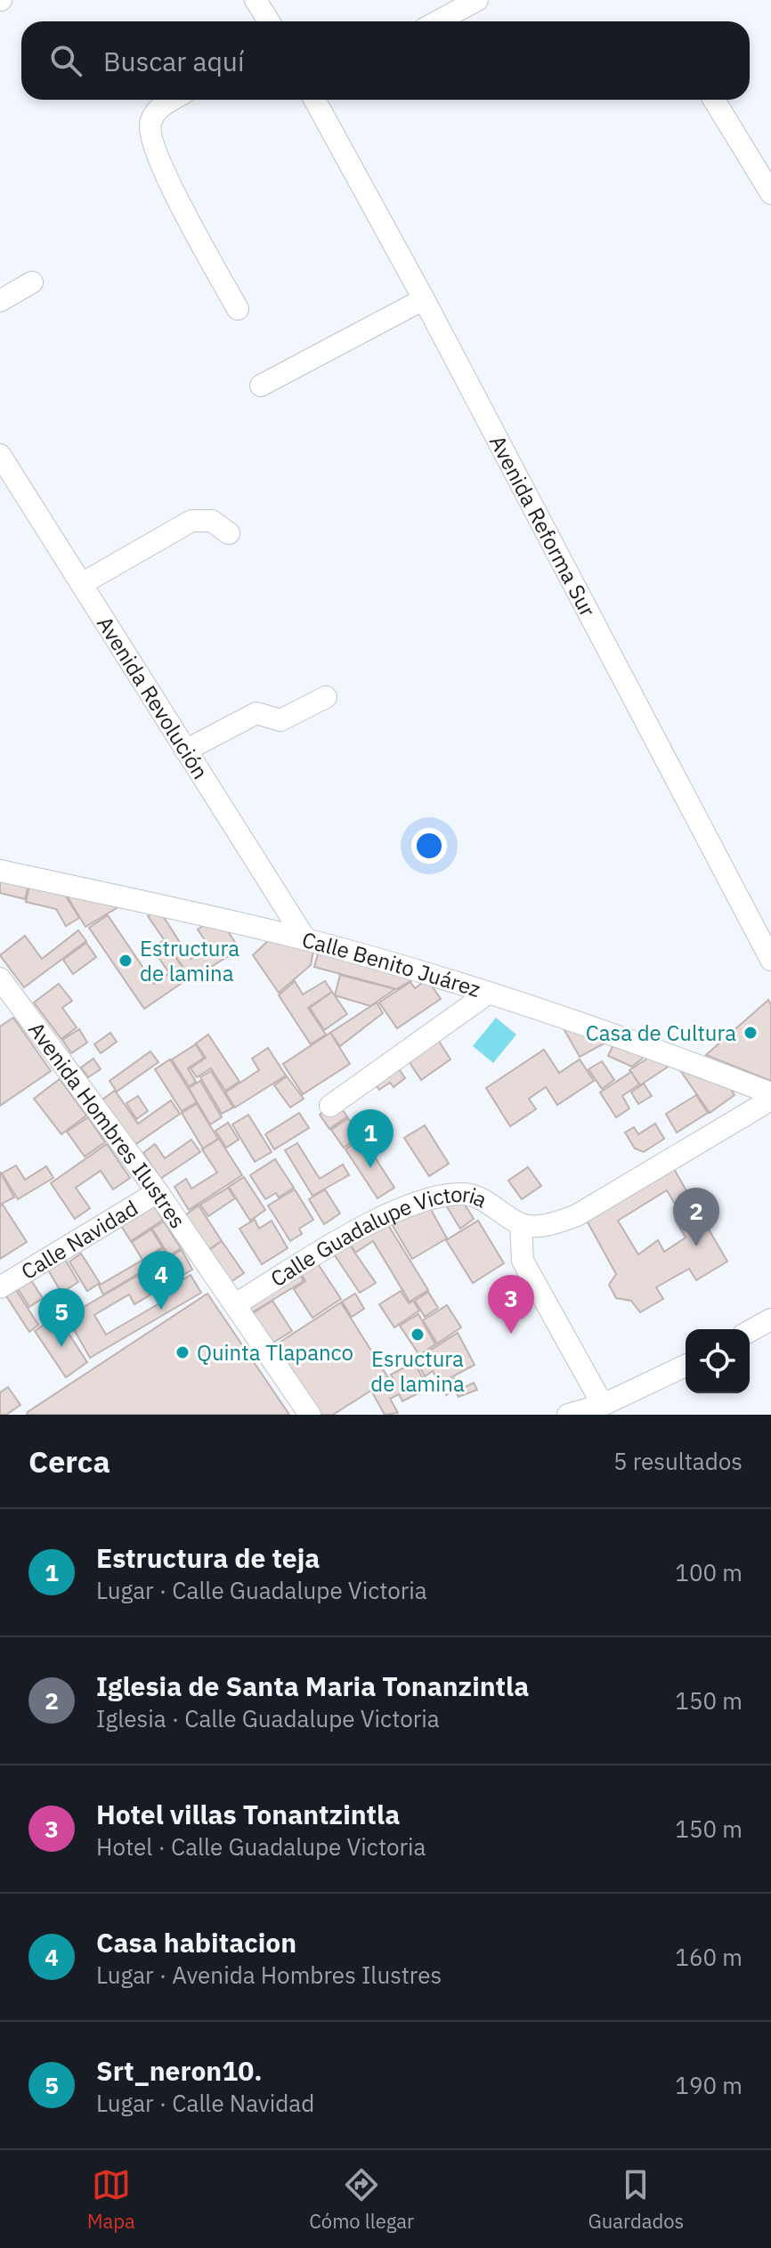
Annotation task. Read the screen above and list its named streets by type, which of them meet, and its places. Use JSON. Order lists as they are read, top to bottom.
{
  "streets": {
    "street": [
      "Avenida Reforma Sur",
      "Avenida Revolución",
      "Calle Benito Juárez",
      "Avenida Hombres Ilustres",
      "Calle Navidad",
      "Calle Guadalupe Victoria"
    ]
  },
  "crossings": [
    ["Avenida Revolución", "Calle Benito Juárez"],
    ["Avenida Hombres Ilustres", "Calle Navidad"],
    ["Avenida Hombres Ilustres", "Calle Guadalupe Victoria"]
  ],
  "places": [
    "Estructura de lamina",
    "Casa de Cultura",
    "Esructura de lamina",
    "Quinta Tlapanco"
  ],
  "page": {
    "search": "Buscar aquí",
    "pins": [
      "1",
      "2",
      "4",
      "3",
      "5"
    ],
    "heading": ["Cerca", "5 resultados"],
    "list": [
      {
        "mark": "1",
        "name": "Estructura de teja",
        "note": "Lugar · Calle Guadalupe Victoria",
        "value": "100 m"
      },
      {
        "mark": "2",
        "name": "Iglesia de Santa Maria Tonanzintla",
        "note": "Iglesia · Calle Guadalupe Victoria",
        "value": "150 m"
      },
      {
        "mark": "3",
        "name": "Hotel villas Tonantzintla",
        "note": "Hotel · Calle Guadalupe Victoria",
        "value": "150 m"
      },
      {
        "mark": "4",
        "name": "Casa habitacion",
        "note": "Lugar · Avenida Hombres Ilustres",
        "value": "160 m"
      },
      {
        "mark": "5",
        "name": "Srt_neron10.",
        "note": "Lugar · Calle Navidad",
        "value": "190 m"
      }
    ],
    "nav": ["Mapa", "Cómo llegar", "Guardados"]
  }
}
